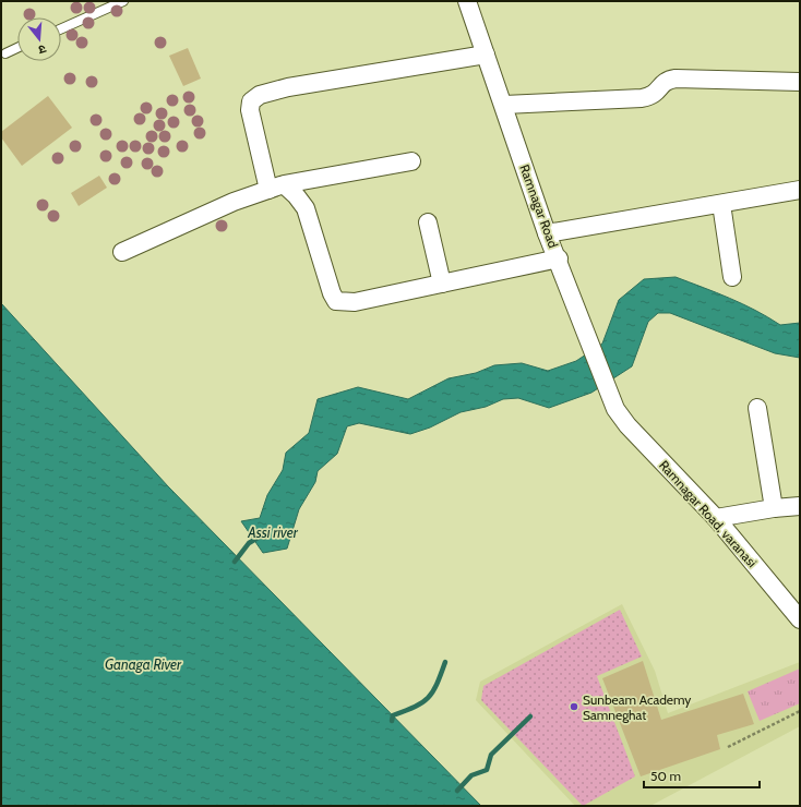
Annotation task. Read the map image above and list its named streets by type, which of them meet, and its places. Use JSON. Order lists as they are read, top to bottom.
{
  "streets": {
    "street": ["Ramnagar Road", "Ramnagar Road, varanasi"]
  },
  "crossings": [
    ["Ramnagar Road", "Ramnagar Road, varanasi"]
  ],
  "water": ["Assi river", "Ganaga River"],
  "places": ["Sunbeam Academy Samneghat"],
  "scale_bar": "50 m",
  "north": "bottom"
}
